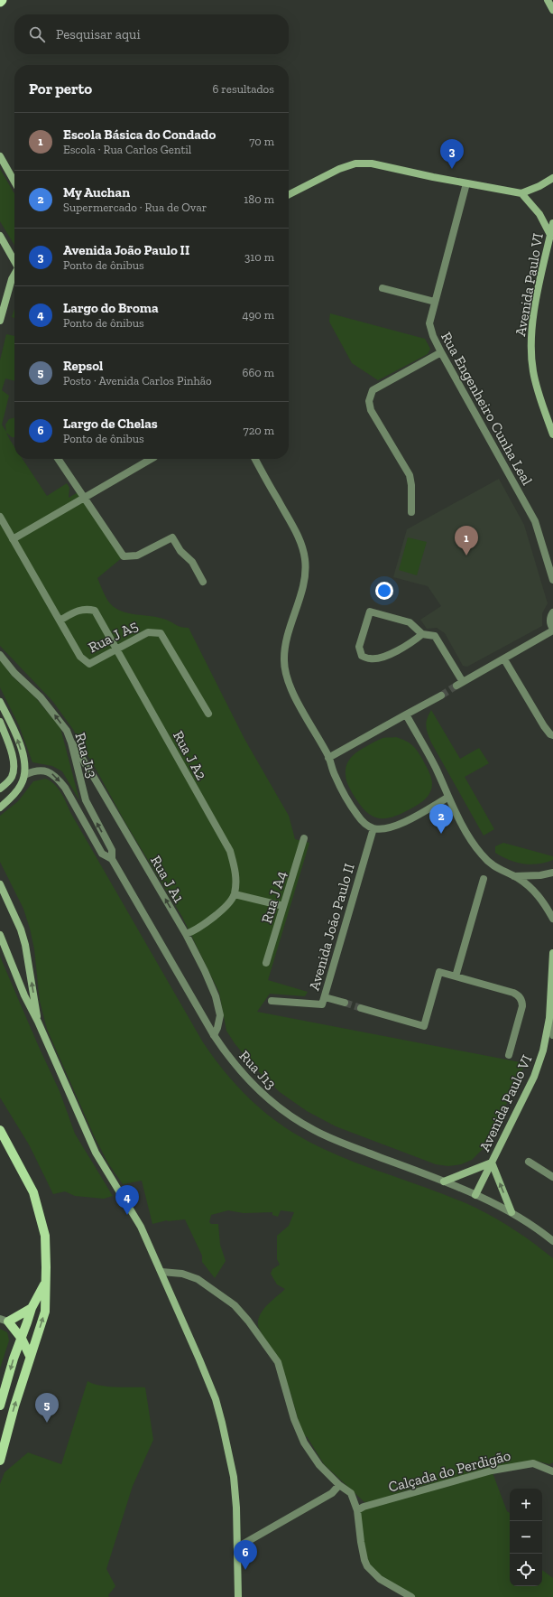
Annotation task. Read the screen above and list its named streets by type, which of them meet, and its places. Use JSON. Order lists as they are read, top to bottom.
{
  "streets": {
    "main road": ["Avenida Paulo VI"],
    "street": [
      "Rua Engenheiro Cunha Leal",
      "Rua J A5",
      "Rua J13",
      "Rua J A2",
      "Rua J A1",
      "Rua J A4",
      "Avenida João Paulo II",
      "Calçada do Perdigão"
    ]
  },
  "crossings": [
    ["Avenida Paulo VI", "Rua J13"],
    ["Rua J A5", "Rua J A2"],
    ["Rua J13", "Rua J A1"]
  ],
  "one_way": ["Rua J A1"],
  "page": {
    "search": "Pesquisar aqui",
    "heading": ["Por perto", "6 resultados"],
    "list": [
      {
        "mark": "1",
        "name": "Escola Básica do Condado",
        "note": "Escola · Rua Carlos Gentil",
        "value": "70 m"
      },
      {
        "mark": "2",
        "name": "My Auchan",
        "note": "Supermercado · Rua de Ovar",
        "value": "180 m"
      },
      {
        "mark": "3",
        "name": "Avenida João Paulo II",
        "note": "Ponto de ônibus",
        "value": "310 m"
      },
      {
        "mark": "4",
        "name": "Largo do Broma",
        "note": "Ponto de ônibus",
        "value": "490 m"
      },
      {
        "mark": "5",
        "name": "Repsol",
        "note": "Posto · Avenida Carlos Pinhão",
        "value": "660 m"
      },
      {
        "mark": "6",
        "name": "Largo de Chelas",
        "note": "Ponto de ônibus",
        "value": "720 m"
      }
    ],
    "pins": [
      "3",
      "1",
      "2",
      "4",
      "5",
      "6"
    ],
    "map_buttons": ["+", "−"]
  }
}
